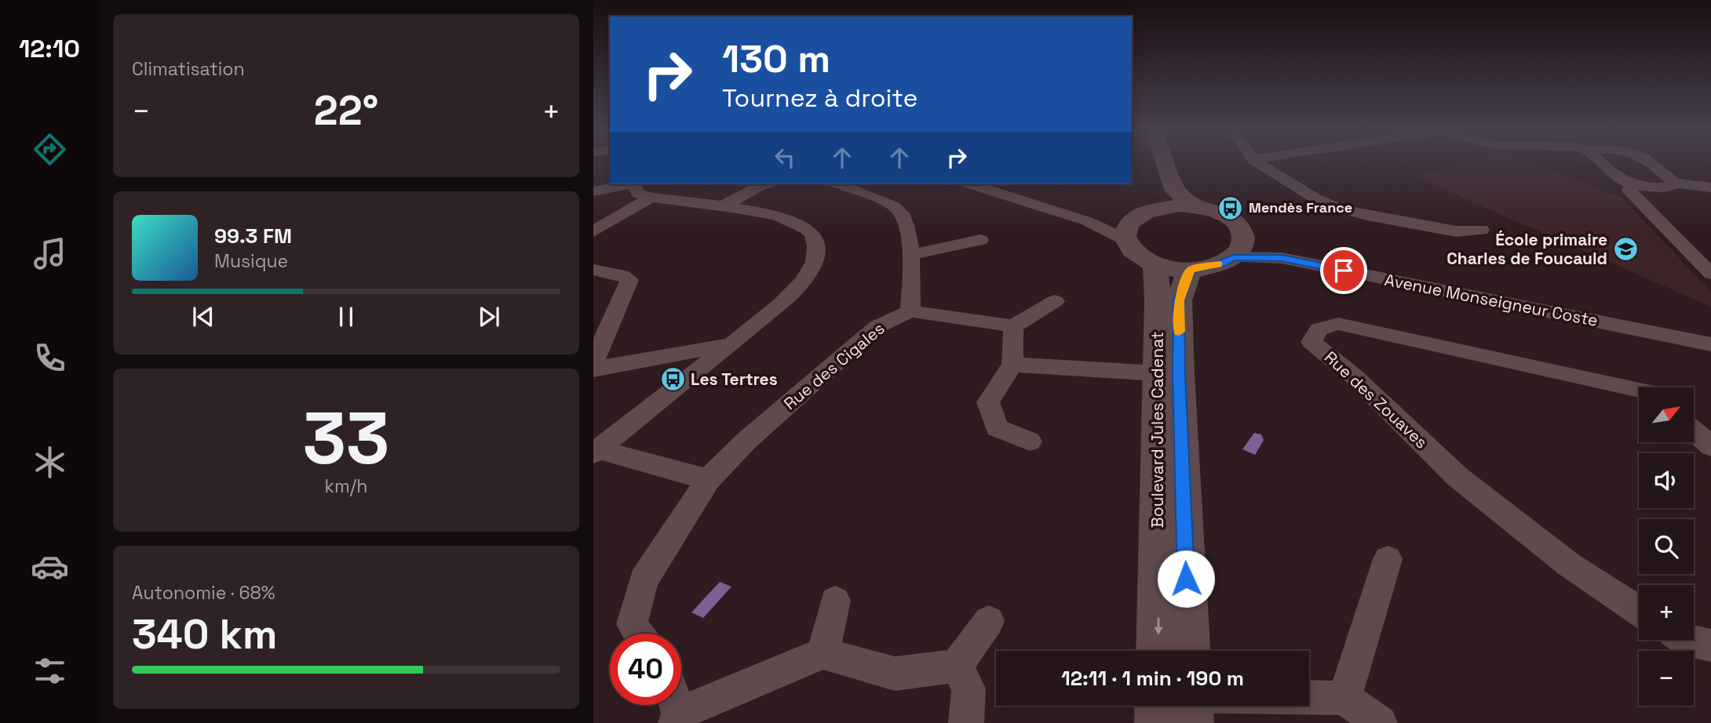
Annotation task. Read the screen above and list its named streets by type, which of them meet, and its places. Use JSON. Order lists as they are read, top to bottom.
{
  "streets": {
    "street": [
      "Avenue Monseigneur Coste",
      "Rue des Cigales",
      "Rue des Zouaves",
      "Boulevard Jules Cadenat"
    ]
  },
  "crossings": [
    ["Avenue Monseigneur Coste", "Boulevard Jules Cadenat"]
  ],
  "places": {
    "bus stop": ["Mendès France", "Les Tertres"],
    "school or university": ["École primaire Charles de Foucauld"]
  },
  "north": "top right",
  "page": {
    "tabs": "12:10",
    "tile": [
      "Climatisation",
      ["33", "km/h"],
      ["Autonomie · 68%", "340 km"]
    ],
    "turn": ["130 m", "Tournez à droite"],
    "heat": ["−", "22°", "+"],
    "song": ["99.3 FM", "Musique"],
    "map_buttons": ["+", "−"],
    "limit": "40",
    "trip": "12:11 · 1 min · 190 m"
  }
}
